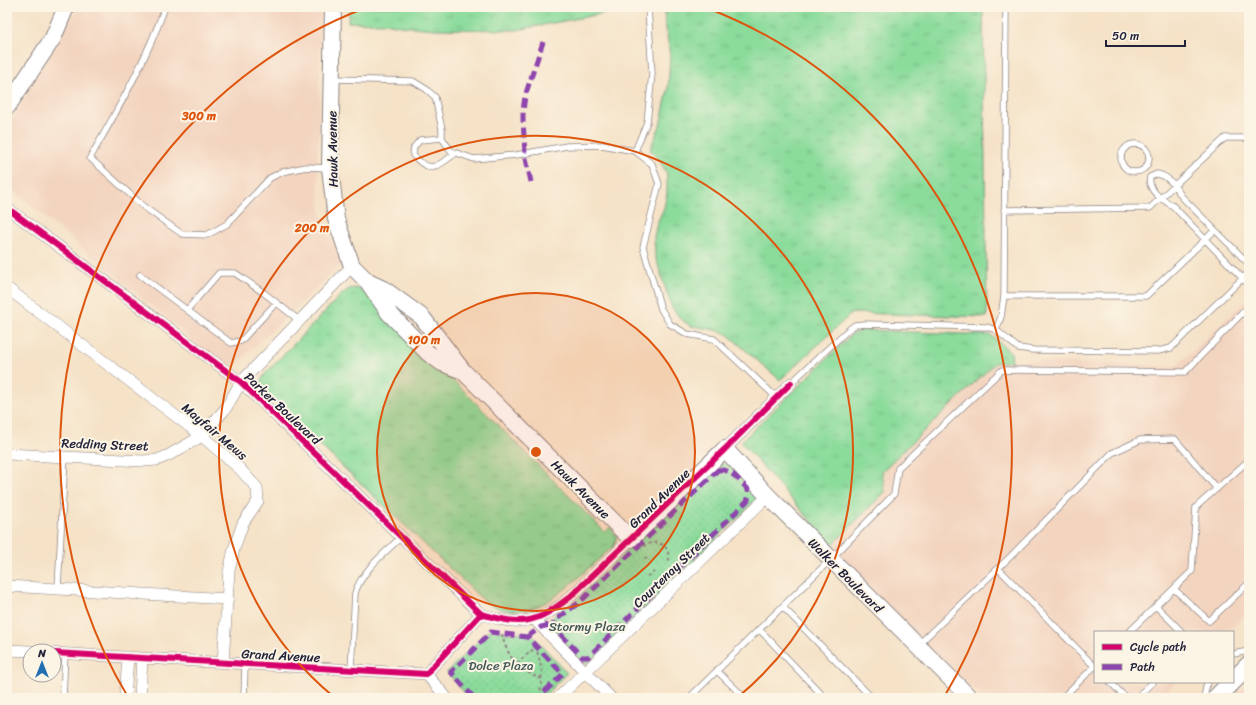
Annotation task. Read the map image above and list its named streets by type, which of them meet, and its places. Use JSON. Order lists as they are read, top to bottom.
{
  "streets": {
    "street": [
      "Hawk Avenue",
      "Parker Boulevard",
      "Mayfair Mews",
      "Redding Street",
      "Grand Avenue",
      "Courtenay Street",
      "Walker Boulevard"
    ]
  },
  "crossings": [
    ["Hawk Avenue", "Redding Street"],
    ["Hawk Avenue", "Grand Avenue"],
    ["Parker Boulevard", "Redding Street"],
    ["Parker Boulevard", "Grand Avenue"],
    ["Mayfair Mews", "Redding Street"],
    ["Mayfair Mews", "Grand Avenue"],
    ["Grand Avenue", "Walker Boulevard"],
    ["Courtenay Street", "Walker Boulevard"]
  ],
  "parks": ["Stormy Plaza", "Dolce Plaza"],
  "legend": ["Cycle path", "Path"],
  "scale_bar": "50 m",
  "north": "top",
  "rings": ["300 m", "200 m", "100 m"]
}
